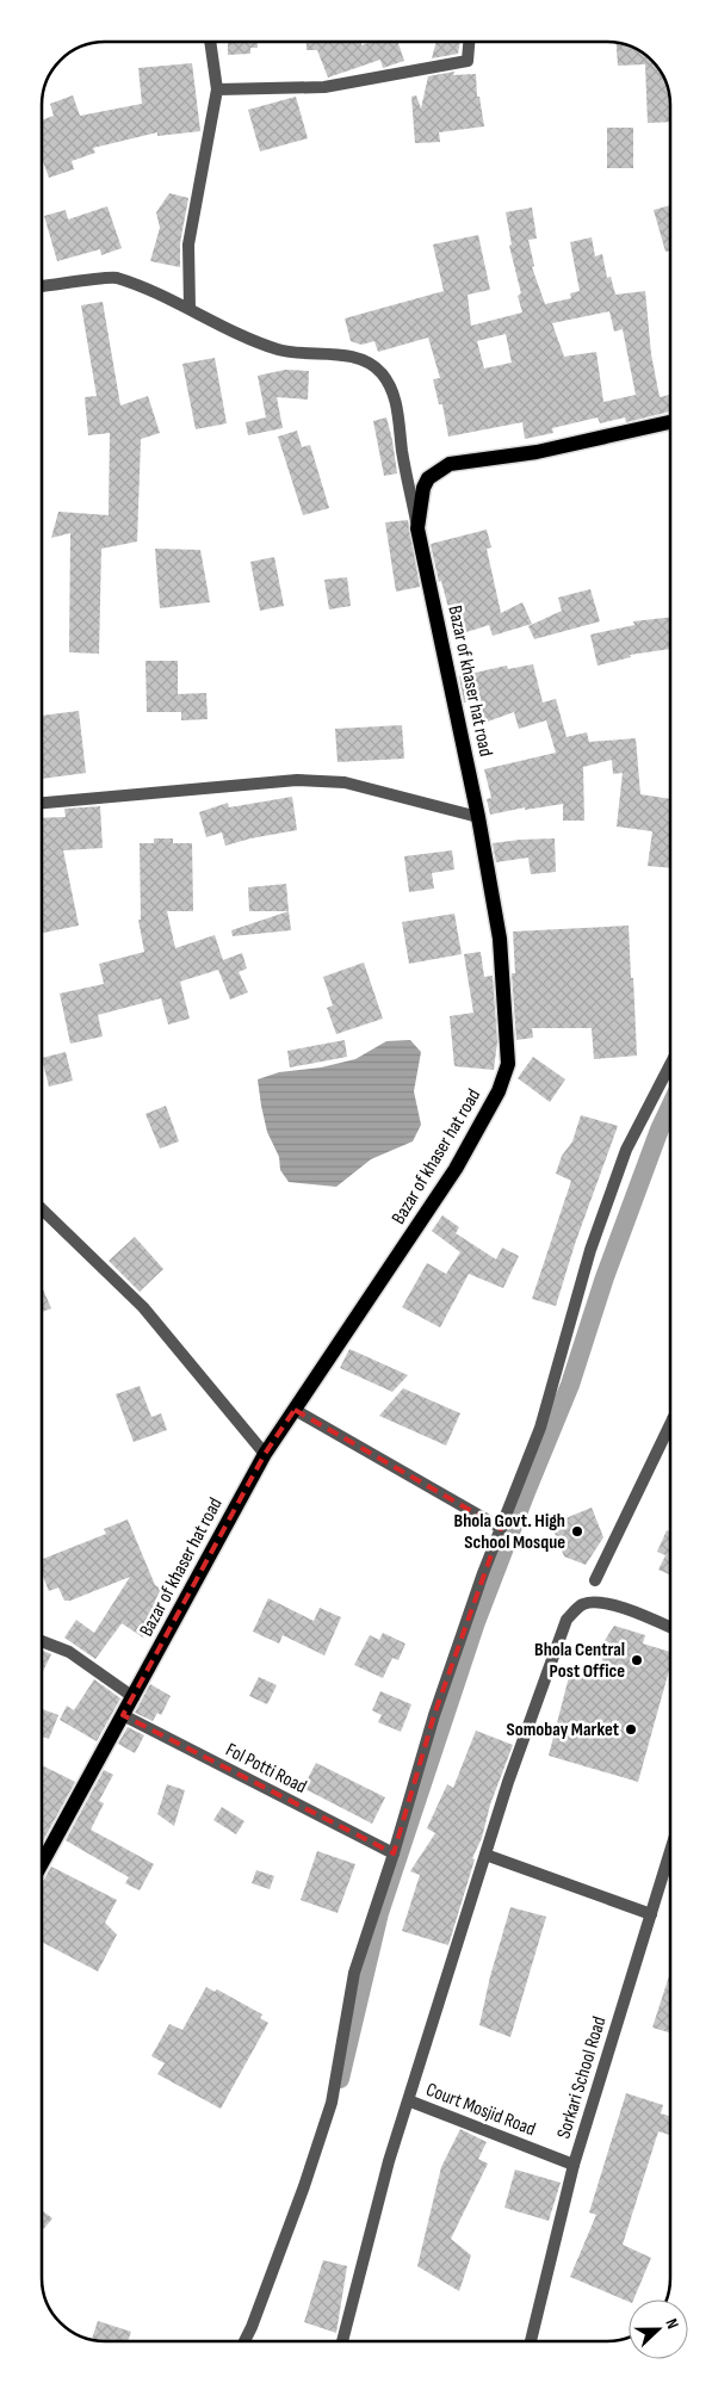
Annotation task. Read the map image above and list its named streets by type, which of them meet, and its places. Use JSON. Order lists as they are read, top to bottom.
{
  "streets": {
    "main road": ["Bazar of khaser hat road"],
    "street": ["Fol Potti Road", "Sorkari School Road", "Court Mosjid Road"]
  },
  "crossings": [
    ["Bazar of khaser hat road", "Fol Potti Road"],
    ["Sorkari School Road", "Court Mosjid Road"]
  ],
  "places": ["Bhola Govt. High School Mosque", "Bhola Central Post Office", "Somobay Market"],
  "north": "right"
}
